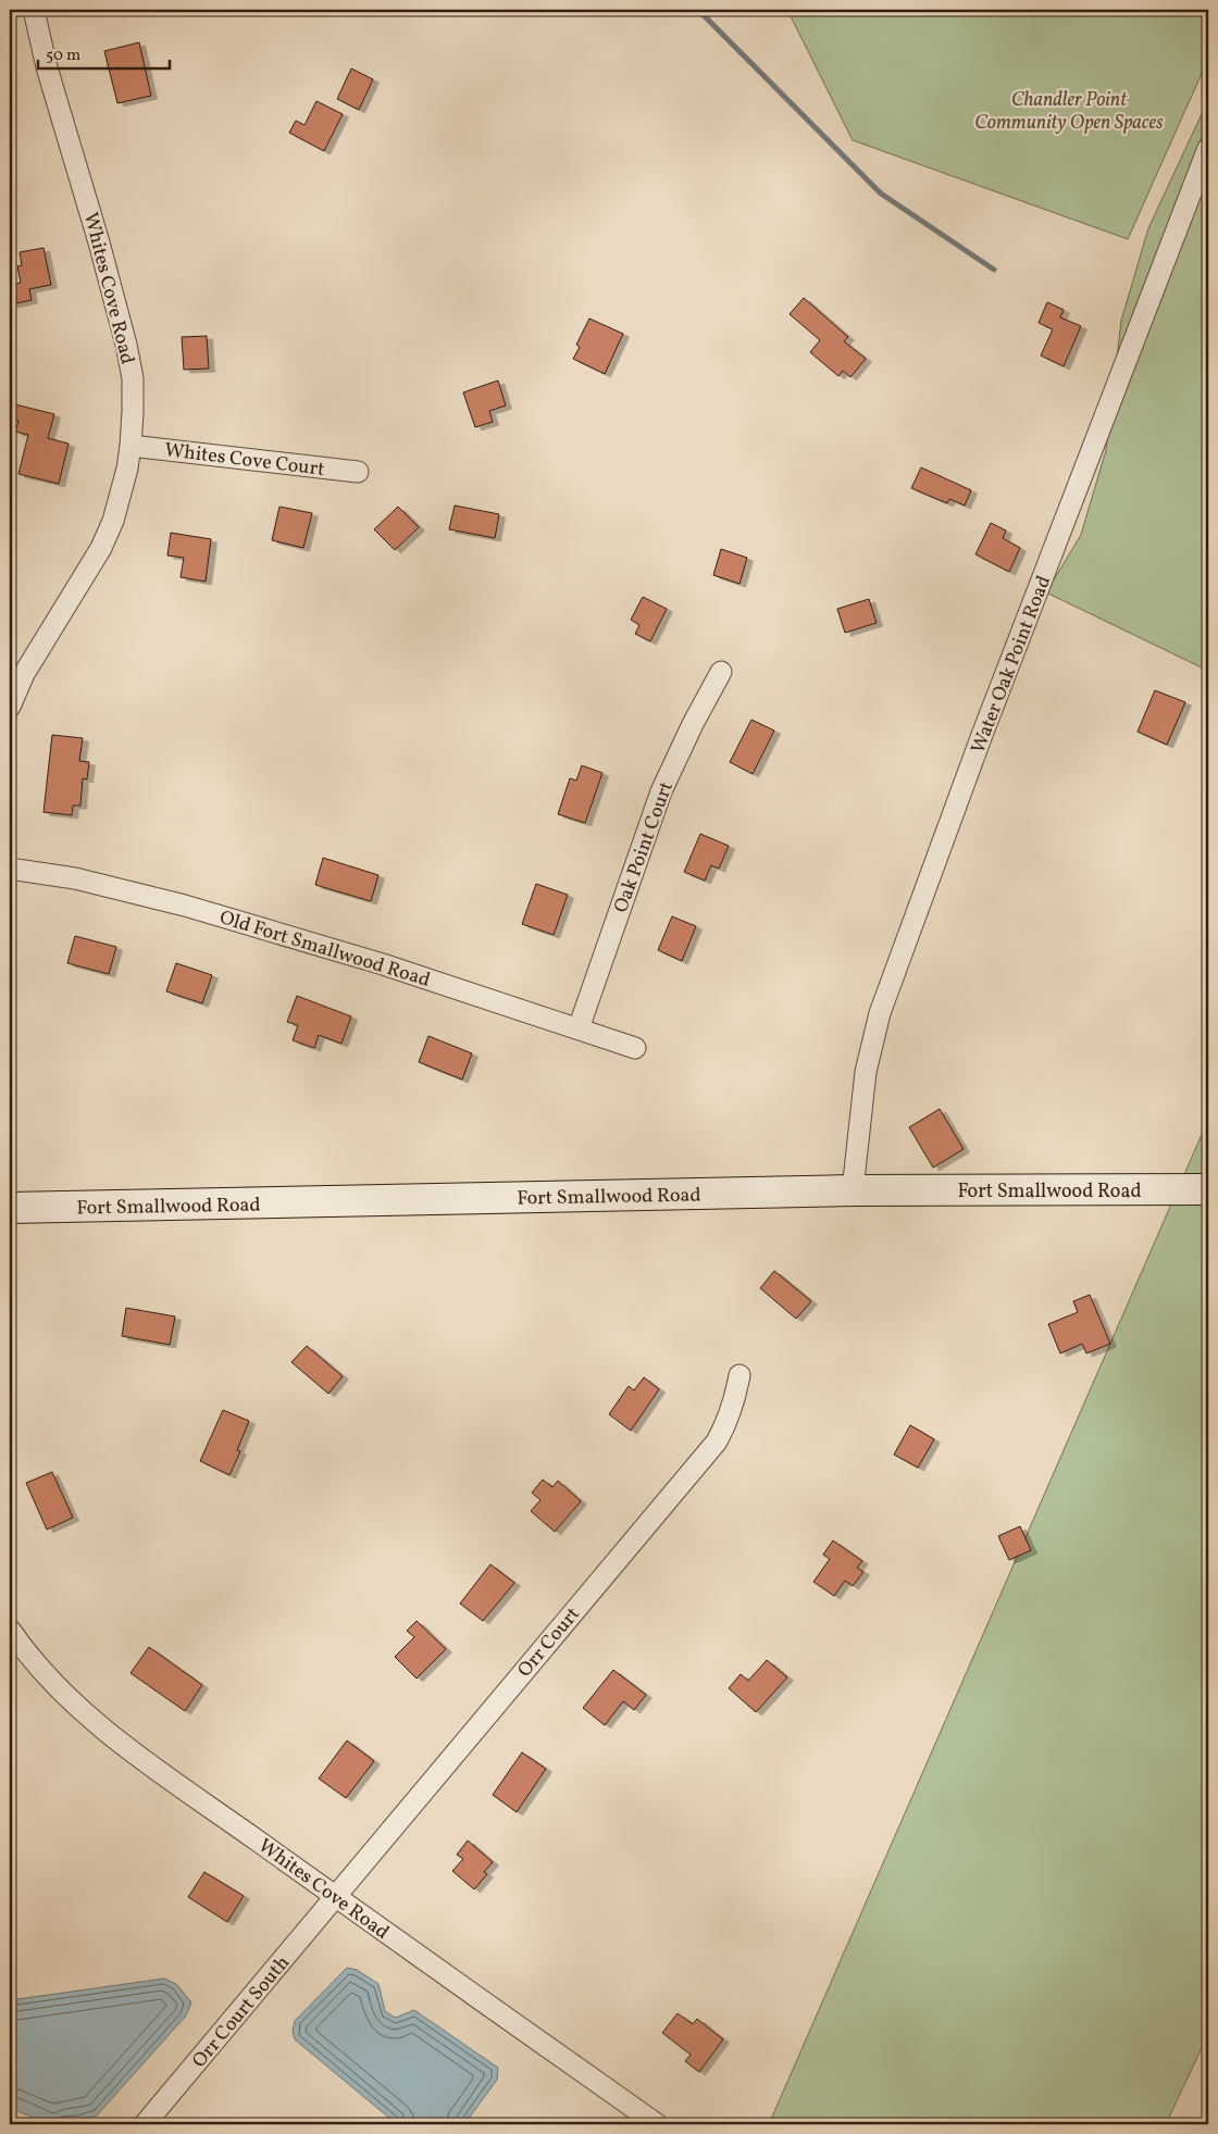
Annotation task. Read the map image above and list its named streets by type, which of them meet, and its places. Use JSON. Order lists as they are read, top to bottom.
{
  "streets": {
    "main road": ["Fort Smallwood Road"],
    "street": [
      "Whites Cove Road",
      "Whites Cove Court",
      "Water Oak Point Road",
      "Oak Point Court",
      "Old Fort Smallwood Road",
      "Orr Court",
      "Orr Court South"
    ]
  },
  "crossings": [
    ["Whites Cove Road", "Whites Cove Court"],
    ["Whites Cove Road", "Orr Court"],
    ["Whites Cove Road", "Orr Court South"],
    ["Water Oak Point Road", "Fort Smallwood Road"],
    ["Oak Point Court", "Old Fort Smallwood Road"],
    ["Orr Court", "Orr Court South"]
  ],
  "parks": ["Chandler Point Community Open Spaces"],
  "scale_bar": "50 m"
}
